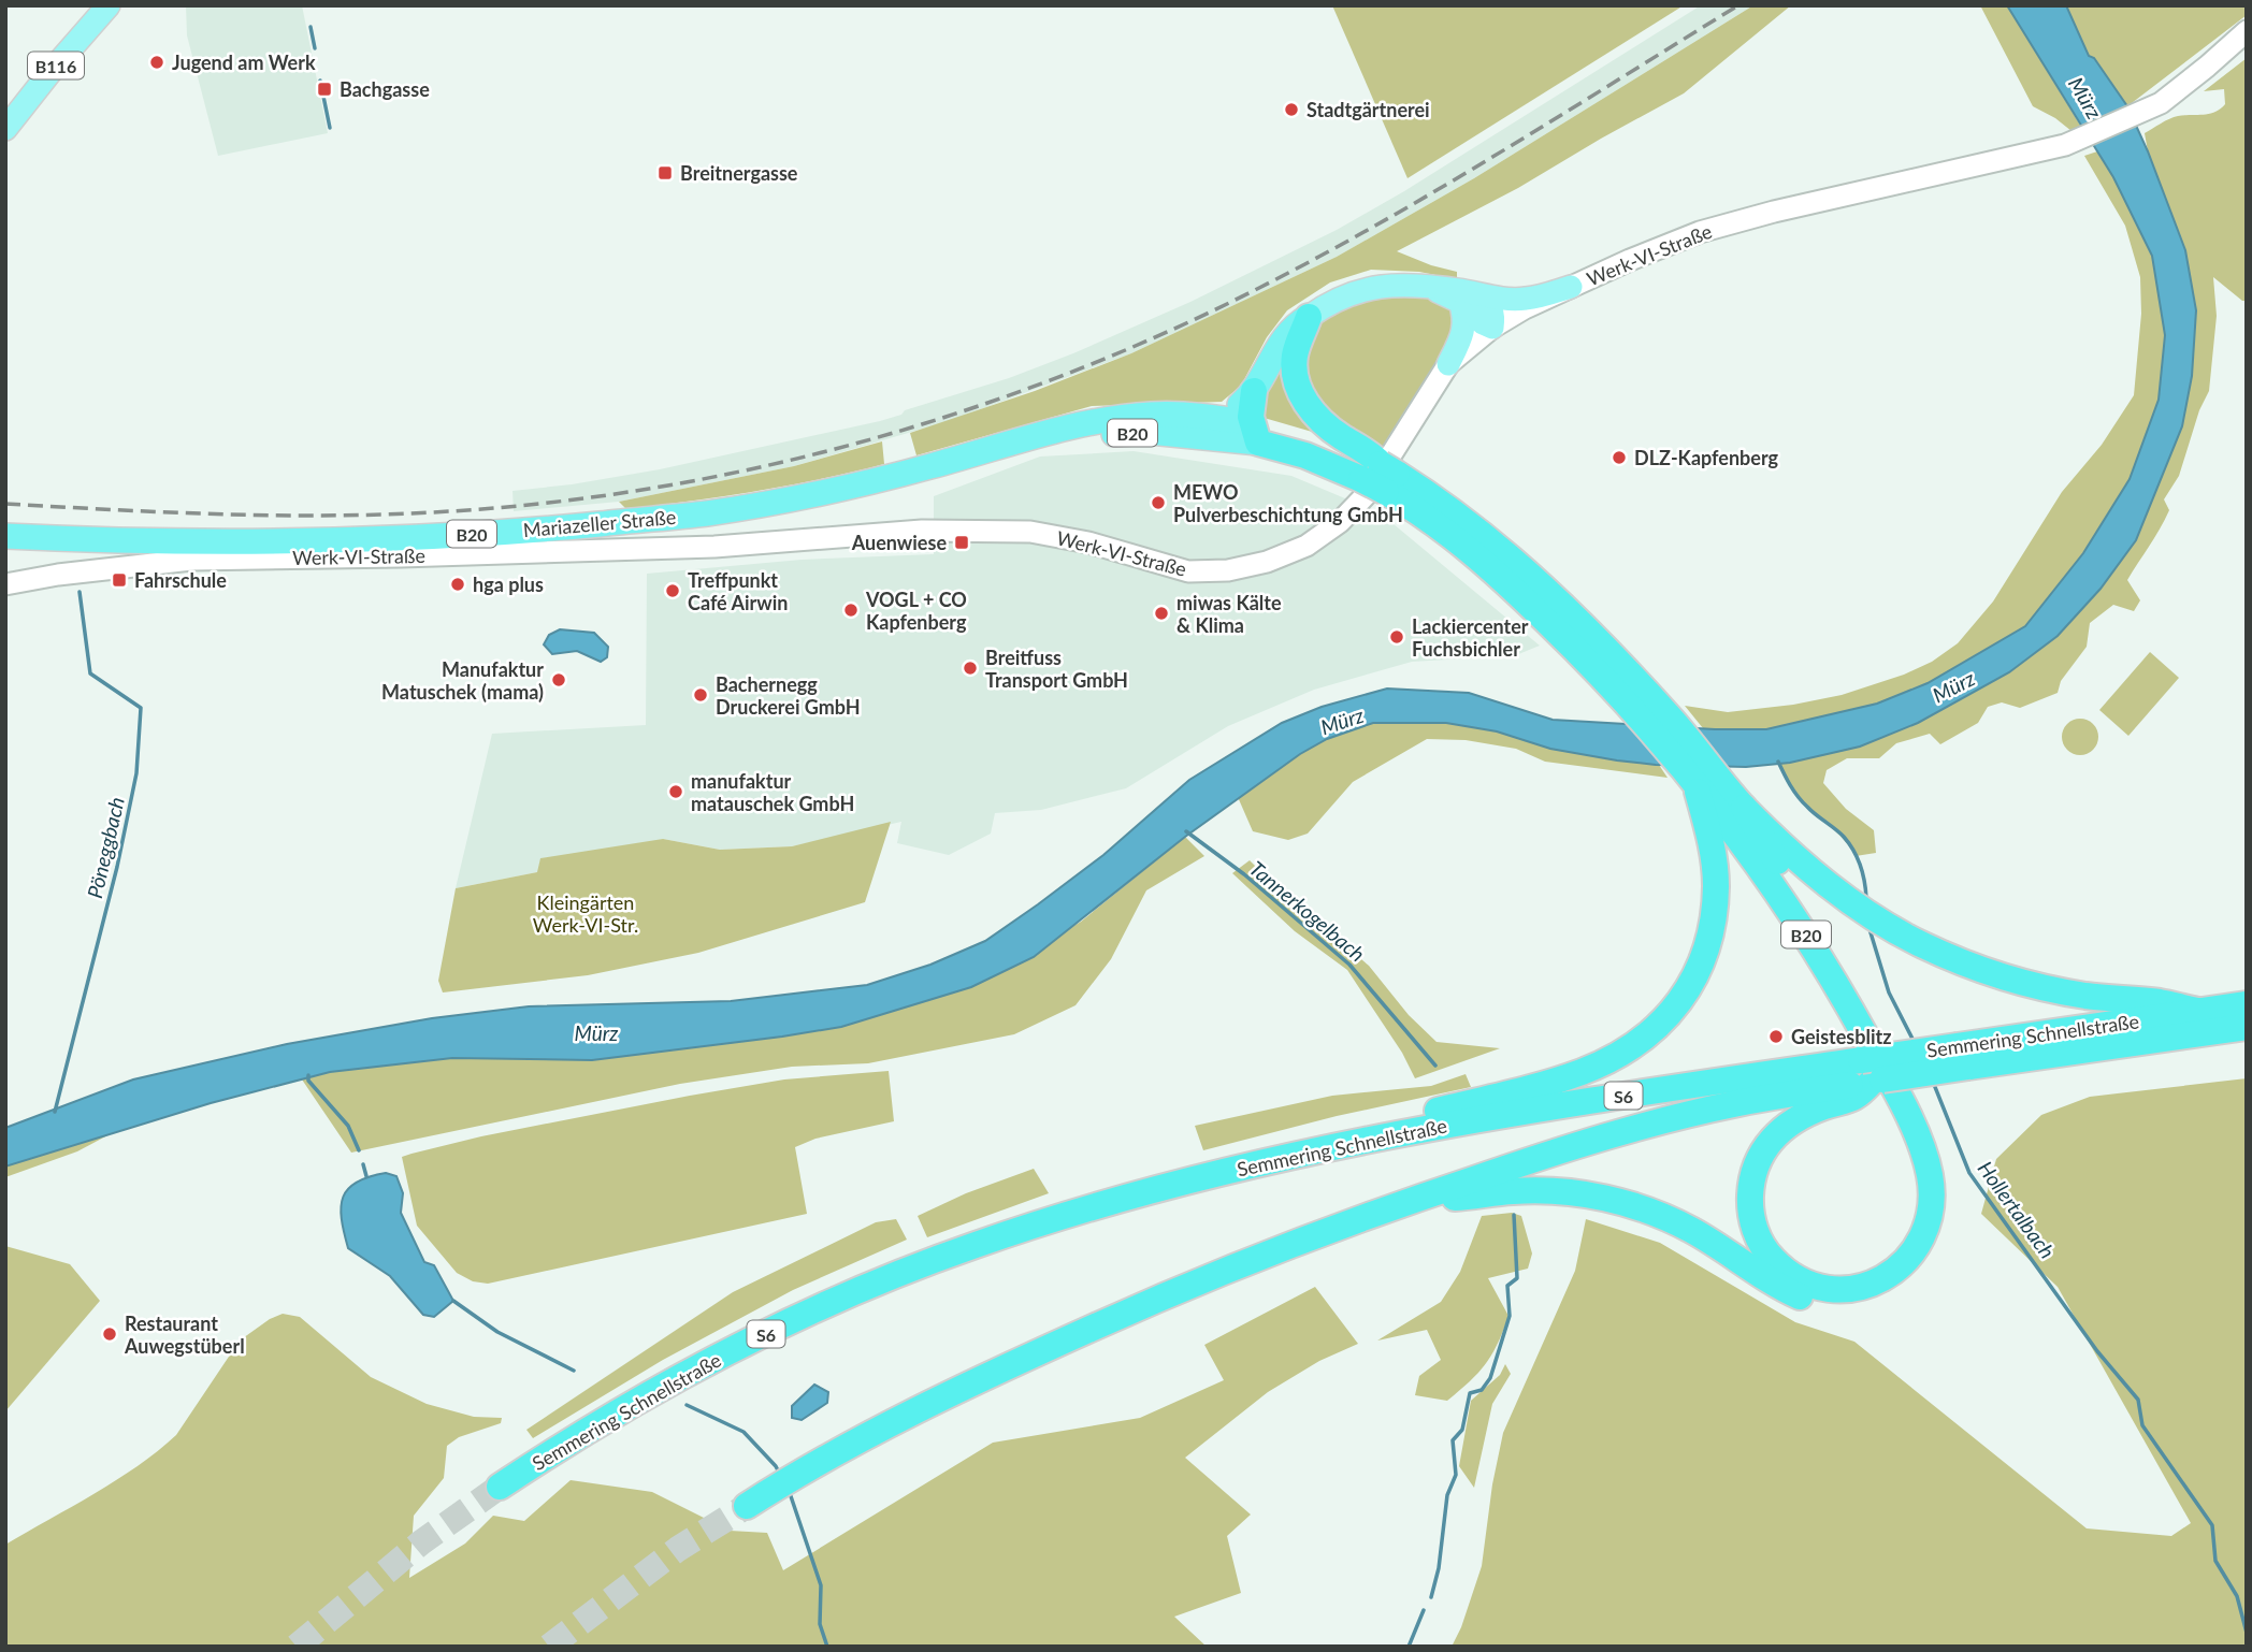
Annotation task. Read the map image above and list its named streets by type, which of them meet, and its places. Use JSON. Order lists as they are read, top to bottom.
{
  "streets": {
    "highway": [
      "B20",
      "Mariazeller Straße",
      "Semmering Schnellstraße",
      "S6"
    ],
    "main road": ["B116", "Werk-VI-Straße"]
  },
  "crossings": [
    ["B20", "Mariazeller Straße"],
    ["B20", "Semmering Schnellstraße"]
  ],
  "water": [
    "Mürz",
    "Pöneggbach",
    "Tannerkogelbach",
    "Hollertalbach"
  ],
  "parks": ["Kleingärten Werk-VI-Str."],
  "places": {
    "other": [
      "Jugend am Werk",
      "Stadtgärtnerei",
      "DLZ-Kapfenberg",
      "MEWO Pulverbeschichtung GmbH",
      "hga plus",
      "Treffpunkt Café Airwin",
      "VOGL + CO Kapfenberg",
      "miwas Kälte & Klima",
      "Lackiercenter Fuchsbichler",
      "Breitfuss Transport GmbH",
      "Manufaktur Matuschek (mama)",
      "Bachernegg Druckerei GmbH",
      "manufaktur matauschek GmbH",
      "Geistesblitz",
      "Restaurant Auwegstüberl"
    ],
    "transit": [
      "Bachgasse",
      "Breitnergasse",
      "Auenwiese",
      "Fahrschule"
    ]
  }
}
